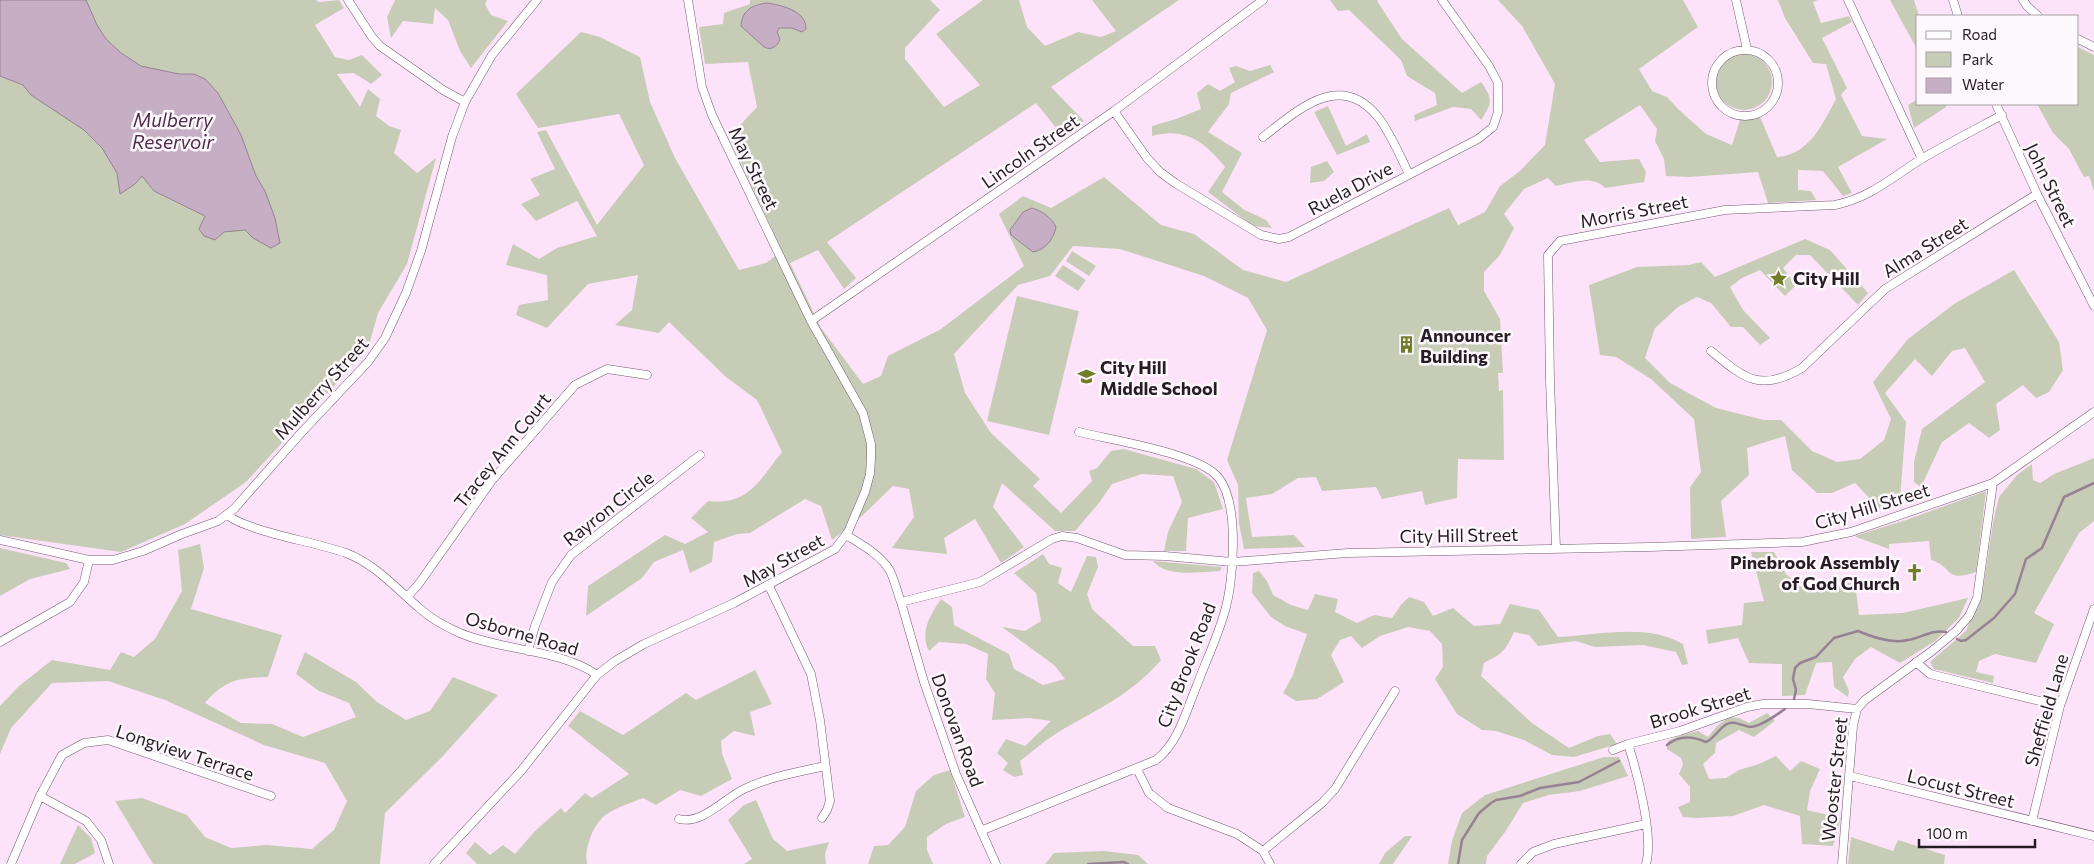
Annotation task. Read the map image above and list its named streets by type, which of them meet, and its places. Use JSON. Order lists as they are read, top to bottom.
{
  "streets": {
    "street": [
      "Lincoln Street",
      "May Street",
      "John Street",
      "Ruela Drive",
      "Morris Street",
      "Alma Street",
      "Mulberry Street",
      "Tracey Ann Court",
      "City Hill Street",
      "Rayron Circle",
      "Osborne Road",
      "City Brook Road",
      "Brook Street",
      "Sheffield Lane",
      "Donovan Road",
      "Longview Terrace",
      "Wooster Street",
      "Locust Street"
    ]
  },
  "crossings": [
    ["Lincoln Street", "May Street"],
    ["Lincoln Street", "Ruela Drive"],
    ["May Street", "Osborne Road"],
    ["John Street", "Morris Street"],
    ["John Street", "Alma Street"],
    ["Morris Street", "City Hill Street"],
    ["Mulberry Street", "Osborne Road"],
    ["Tracey Ann Court", "Osborne Road"],
    ["City Hill Street", "City Brook Road"],
    ["City Hill Street", "Donovan Road"],
    ["City Hill Street", "Wooster Street"],
    ["Rayron Circle", "Osborne Road"],
    ["City Brook Road", "Donovan Road"],
    ["Brook Street", "Wooster Street"],
    ["Sheffield Lane", "Locust Street"],
    ["Wooster Street", "Locust Street"]
  ],
  "water": ["Mulberry Reservoir"],
  "places": {
    "place": ["City Hill"],
    "building": ["Announcer Building"],
    "school or university": ["City Hill Middle School"],
    "church": ["Pinebrook Assembly of God Church"]
  },
  "legend": ["Road", "Park", "Water"],
  "scale_bar": "100 m"
}
